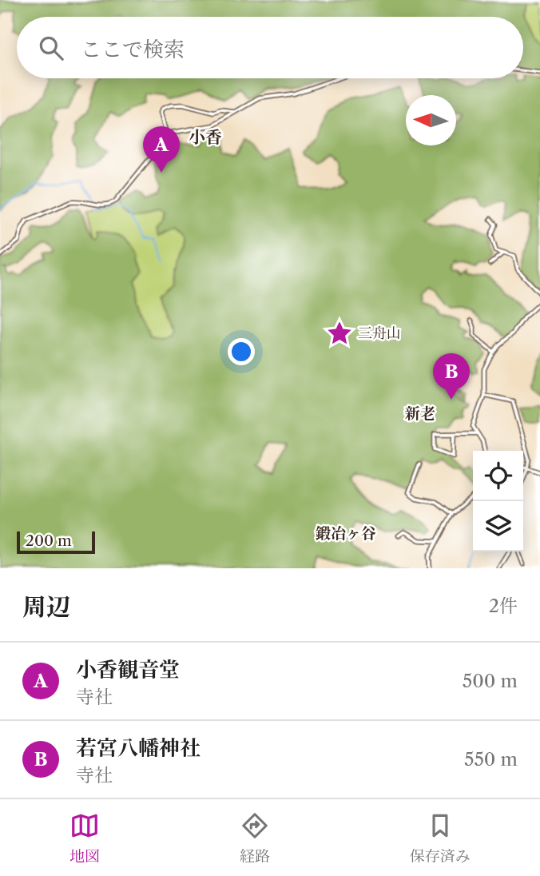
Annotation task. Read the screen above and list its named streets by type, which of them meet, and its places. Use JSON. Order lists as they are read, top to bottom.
{
  "districts": ["小香", "新老", "鍛冶ヶ谷"],
  "places": {
    "place": ["三舟山"]
  },
  "scale_bar": "200 m",
  "north": "left",
  "page": {
    "search": "ここで検索",
    "pins": ["A", "B"],
    "scale": "200 m",
    "heading": ["周辺", "2件"],
    "list": [
      {
        "mark": "A",
        "name": "小香観音堂",
        "note": "寺社",
        "value": "500 m"
      },
      {
        "mark": "B",
        "name": "若宮八幡神社",
        "note": "寺社",
        "value": "550 m"
      }
    ],
    "nav": ["地図", "経路", "保存済み"]
  }
}
